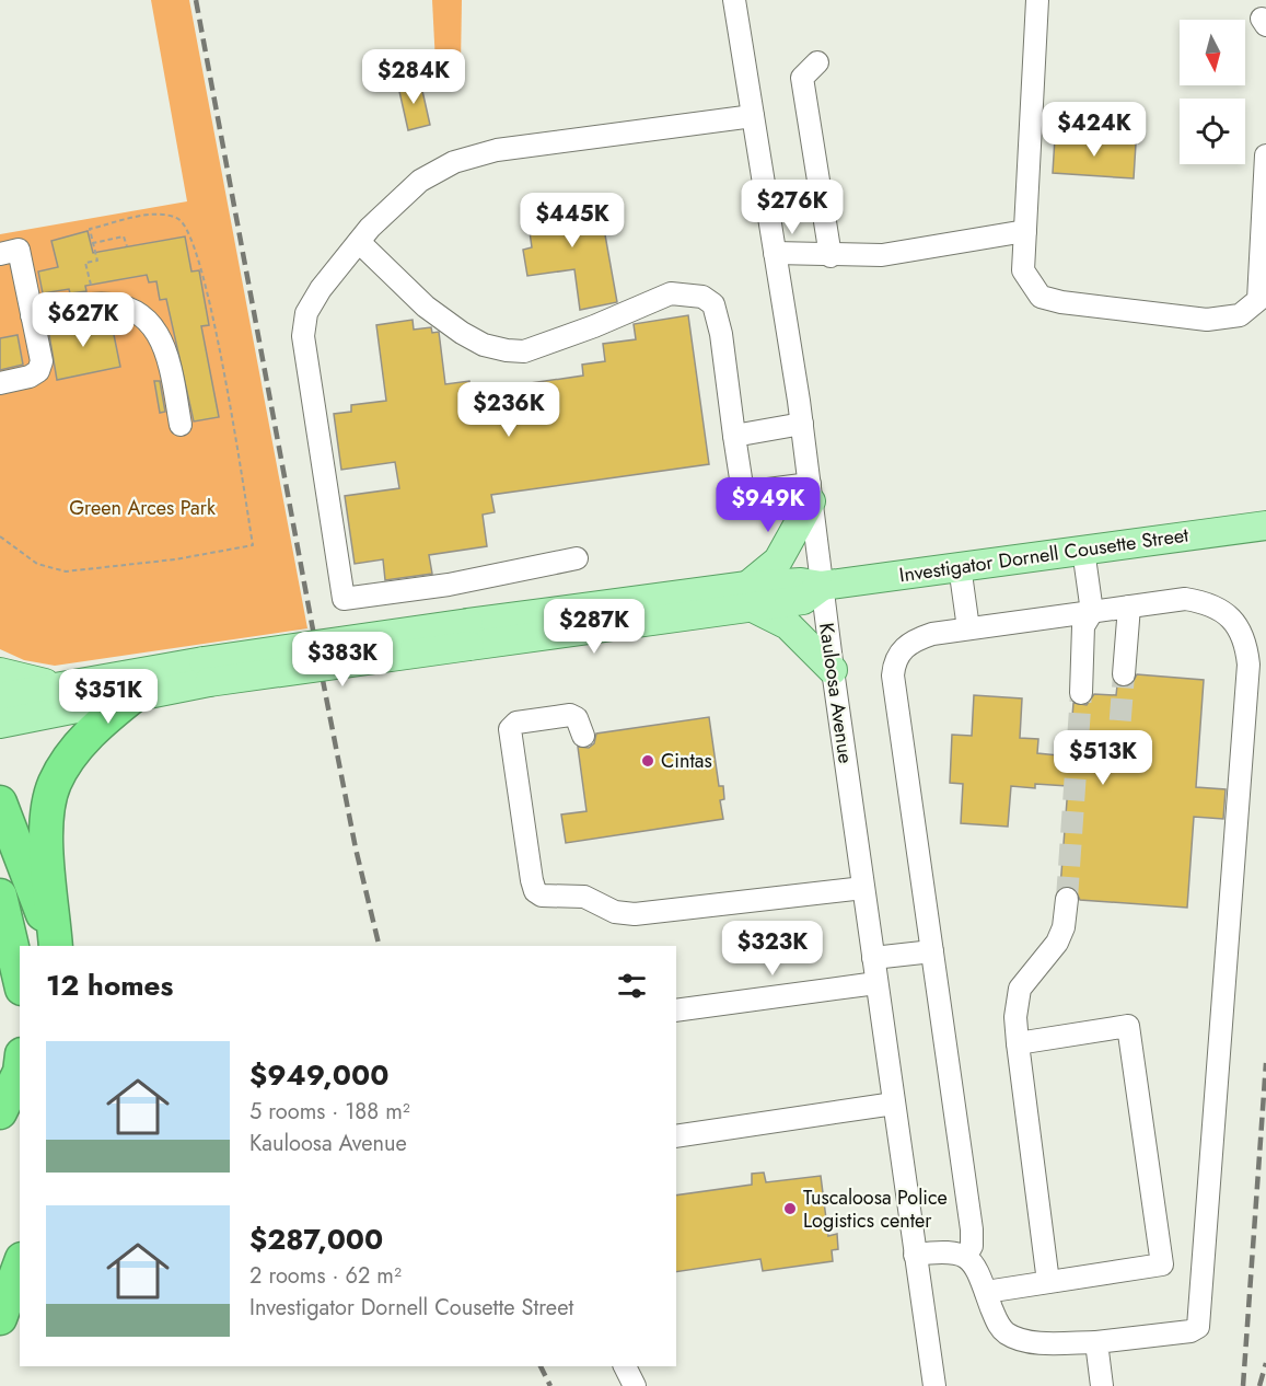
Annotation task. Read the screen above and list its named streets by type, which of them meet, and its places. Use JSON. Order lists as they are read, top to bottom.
{
  "streets": {
    "main road": ["Investigator Dornell Cousette Street"],
    "street": ["Kauloosa Avenue"]
  },
  "crossings": [
    ["Investigator Dornell Cousette Street", "Kauloosa Avenue"]
  ],
  "parks": ["Green Arces Park"],
  "places": ["Cintas", "Tuscaloosa Police Logistics center"],
  "north": "bottom",
  "page": {
    "price": [
      "$284K",
      "$424K",
      "$276K",
      "$445K",
      "$627K",
      "$236K",
      "$949K",
      "$287K",
      "$383K",
      "$351K",
      "$513K",
      "$323K"
    ],
    "heading": "12 homes",
    "list": [
      {
        "name": "$949,000",
        "note": "5 rooms · 188 m² · Kauloosa Avenue"
      },
      {
        "name": "$287,000",
        "note": "2 rooms · 62 m² · Investigator Dornell Cousette Street"
      }
    ]
  }
}
